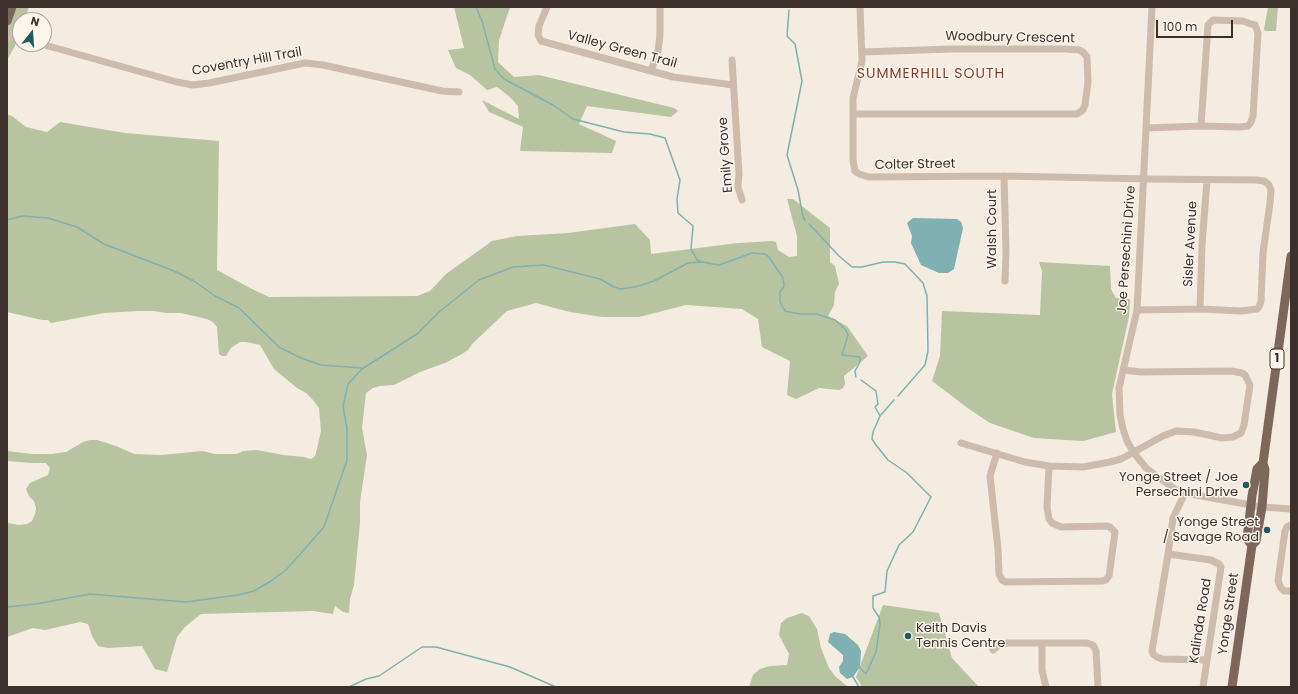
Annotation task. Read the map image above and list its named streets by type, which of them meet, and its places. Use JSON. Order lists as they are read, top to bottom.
{
  "streets": {
    "main road": ["1", "Yonge Street"],
    "street": [
      "Woodbury Crescent",
      "Valley Green Trail",
      "Coventry Hill Trail",
      "Emily Grove",
      "Colter Street",
      "Walsh Court",
      "Sisler Avenue",
      "Joe Persechini Drive",
      "Kalinda Road"
    ]
  },
  "crossings": [
    ["Woodbury Crescent", "Colter Street"],
    ["Valley Green Trail", "Emily Grove"],
    ["Colter Street", "Walsh Court"],
    ["Colter Street", "Sisler Avenue"],
    ["Colter Street", "Joe Persechini Drive"],
    ["Joe Persechini Drive", "Yonge Street"]
  ],
  "districts": ["SUMMERHILL SOUTH"],
  "places": ["Yonge Street / Joe Persechini Drive", "Yonge Street / Savage Road", "Keith Davis Tennis Centre"],
  "scale_bar": "100 m",
  "north": "top"
}
